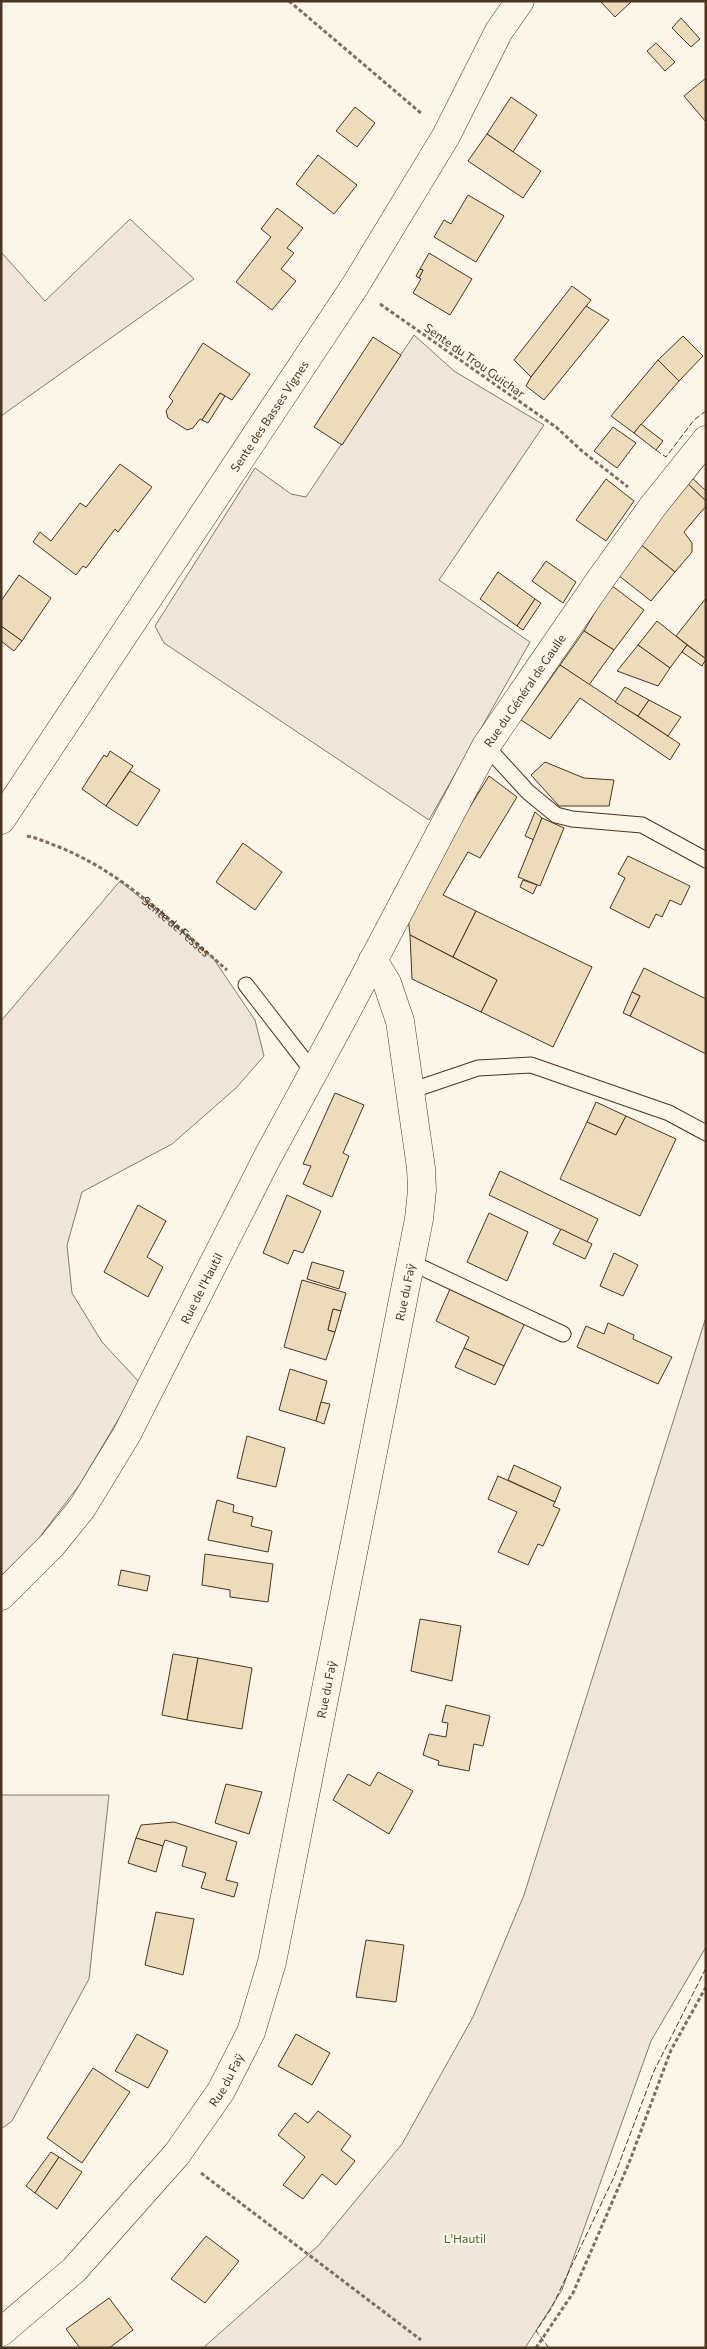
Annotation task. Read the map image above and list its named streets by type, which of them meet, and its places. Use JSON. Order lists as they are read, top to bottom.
{
  "streets": {
    "street": [
      "Sente des Basses Vignes",
      "Rue du Général de Gaulle",
      "Rue de l'Hautil",
      "Rue du Faÿ"
    ],
    "path": ["Sente du Trou Guichar", "Sente de Fesses"]
  },
  "crossings": [
    ["Sente du Trou Guichar", "Sente des Basses Vignes"],
    ["Sente du Trou Guichar", "Rue du Général de Gaulle"],
    ["Sente des Basses Vignes", "Sente de Fesses"],
    ["Rue du Général de Gaulle", "Rue de l'Hautil"],
    ["Rue du Général de Gaulle", "Rue du Faÿ"],
    ["Rue de l'Hautil", "Rue du Faÿ"]
  ],
  "parks": ["L'Hautil"]
}
